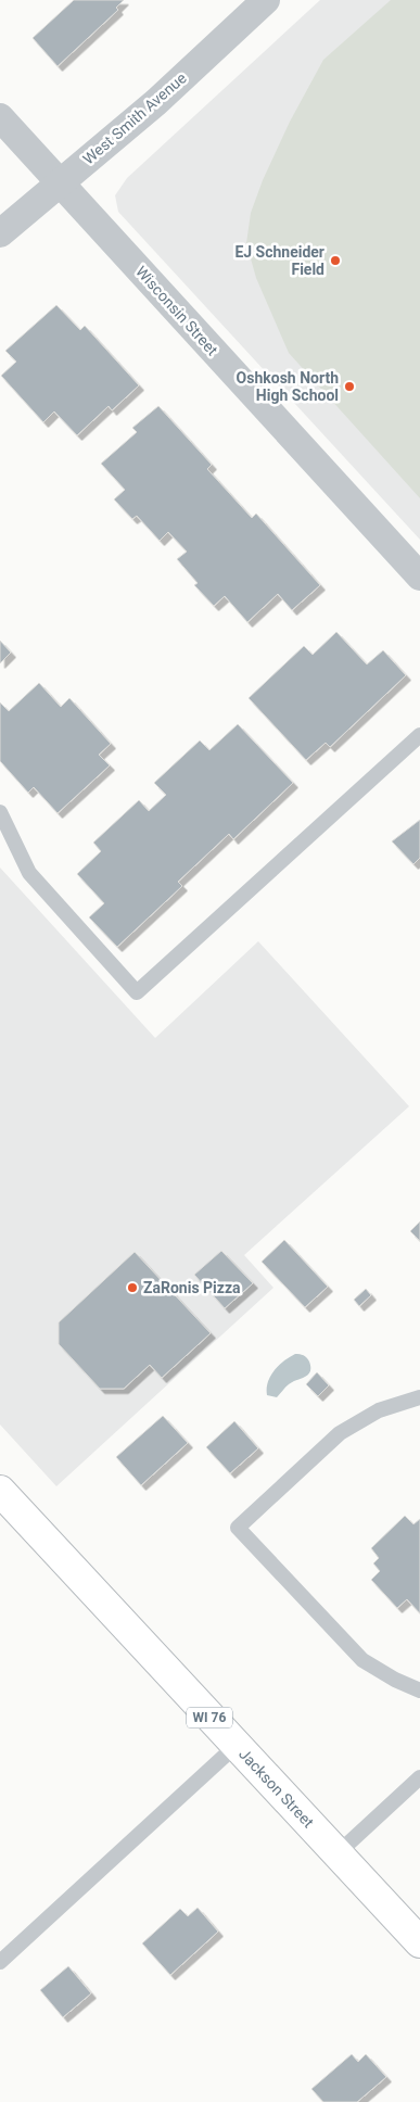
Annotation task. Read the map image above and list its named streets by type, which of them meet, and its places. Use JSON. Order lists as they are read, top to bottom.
{
  "streets": {
    "main road": ["WI 76", "Jackson Street"],
    "street": ["West Smith Avenue", "Wisconsin Street"]
  },
  "crossings": [
    ["West Smith Avenue", "Wisconsin Street"]
  ],
  "places": ["EJ Schneider Field", "Oshkosh North High School", "ZaRonis Pizza"]
}
